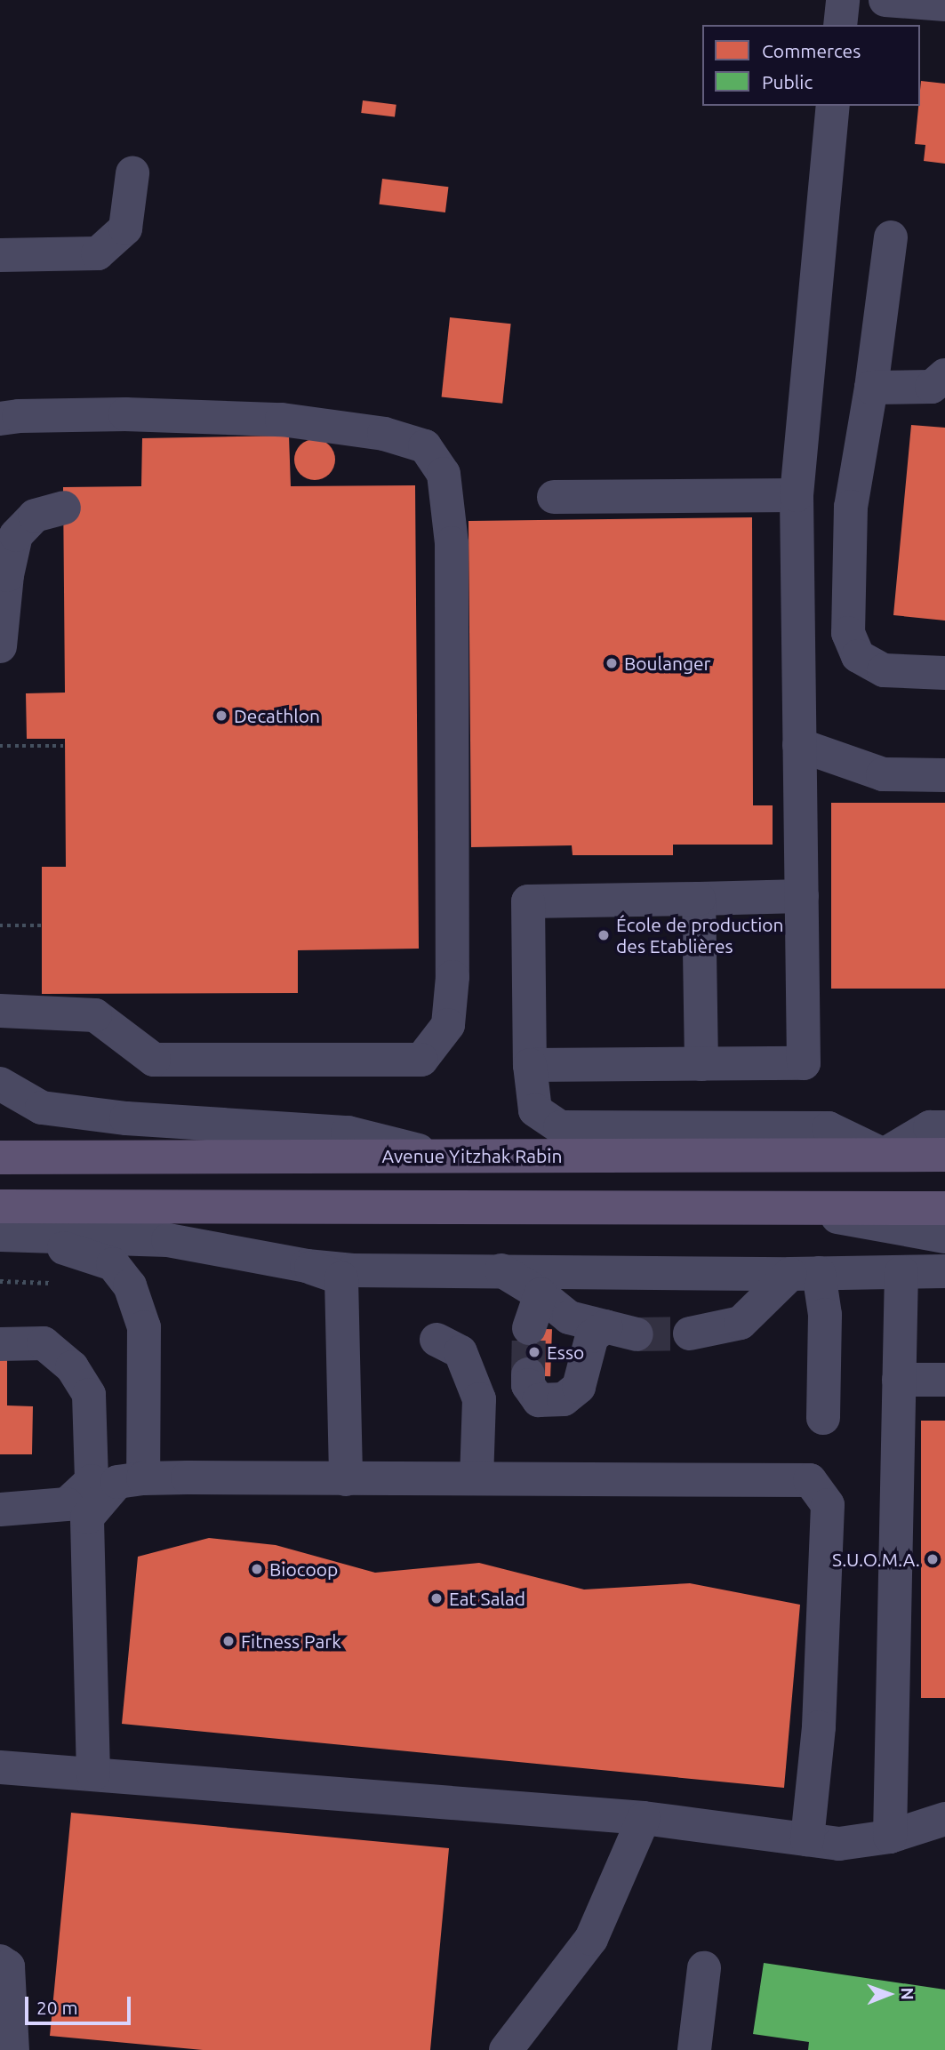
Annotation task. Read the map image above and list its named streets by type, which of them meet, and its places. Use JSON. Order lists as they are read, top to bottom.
{
  "streets": {
    "main road": ["Avenue Yitzhak Rabin"]
  },
  "places": [
    "Boulanger",
    "Decathlon",
    "École de production des Etablières",
    "Esso",
    "S.U.O.M.A.",
    "Biocoop",
    "Eat Salad",
    "Fitness Park"
  ],
  "legend": ["Commerces", "Public"],
  "scale_bar": "20 m",
  "north": "right"
}
